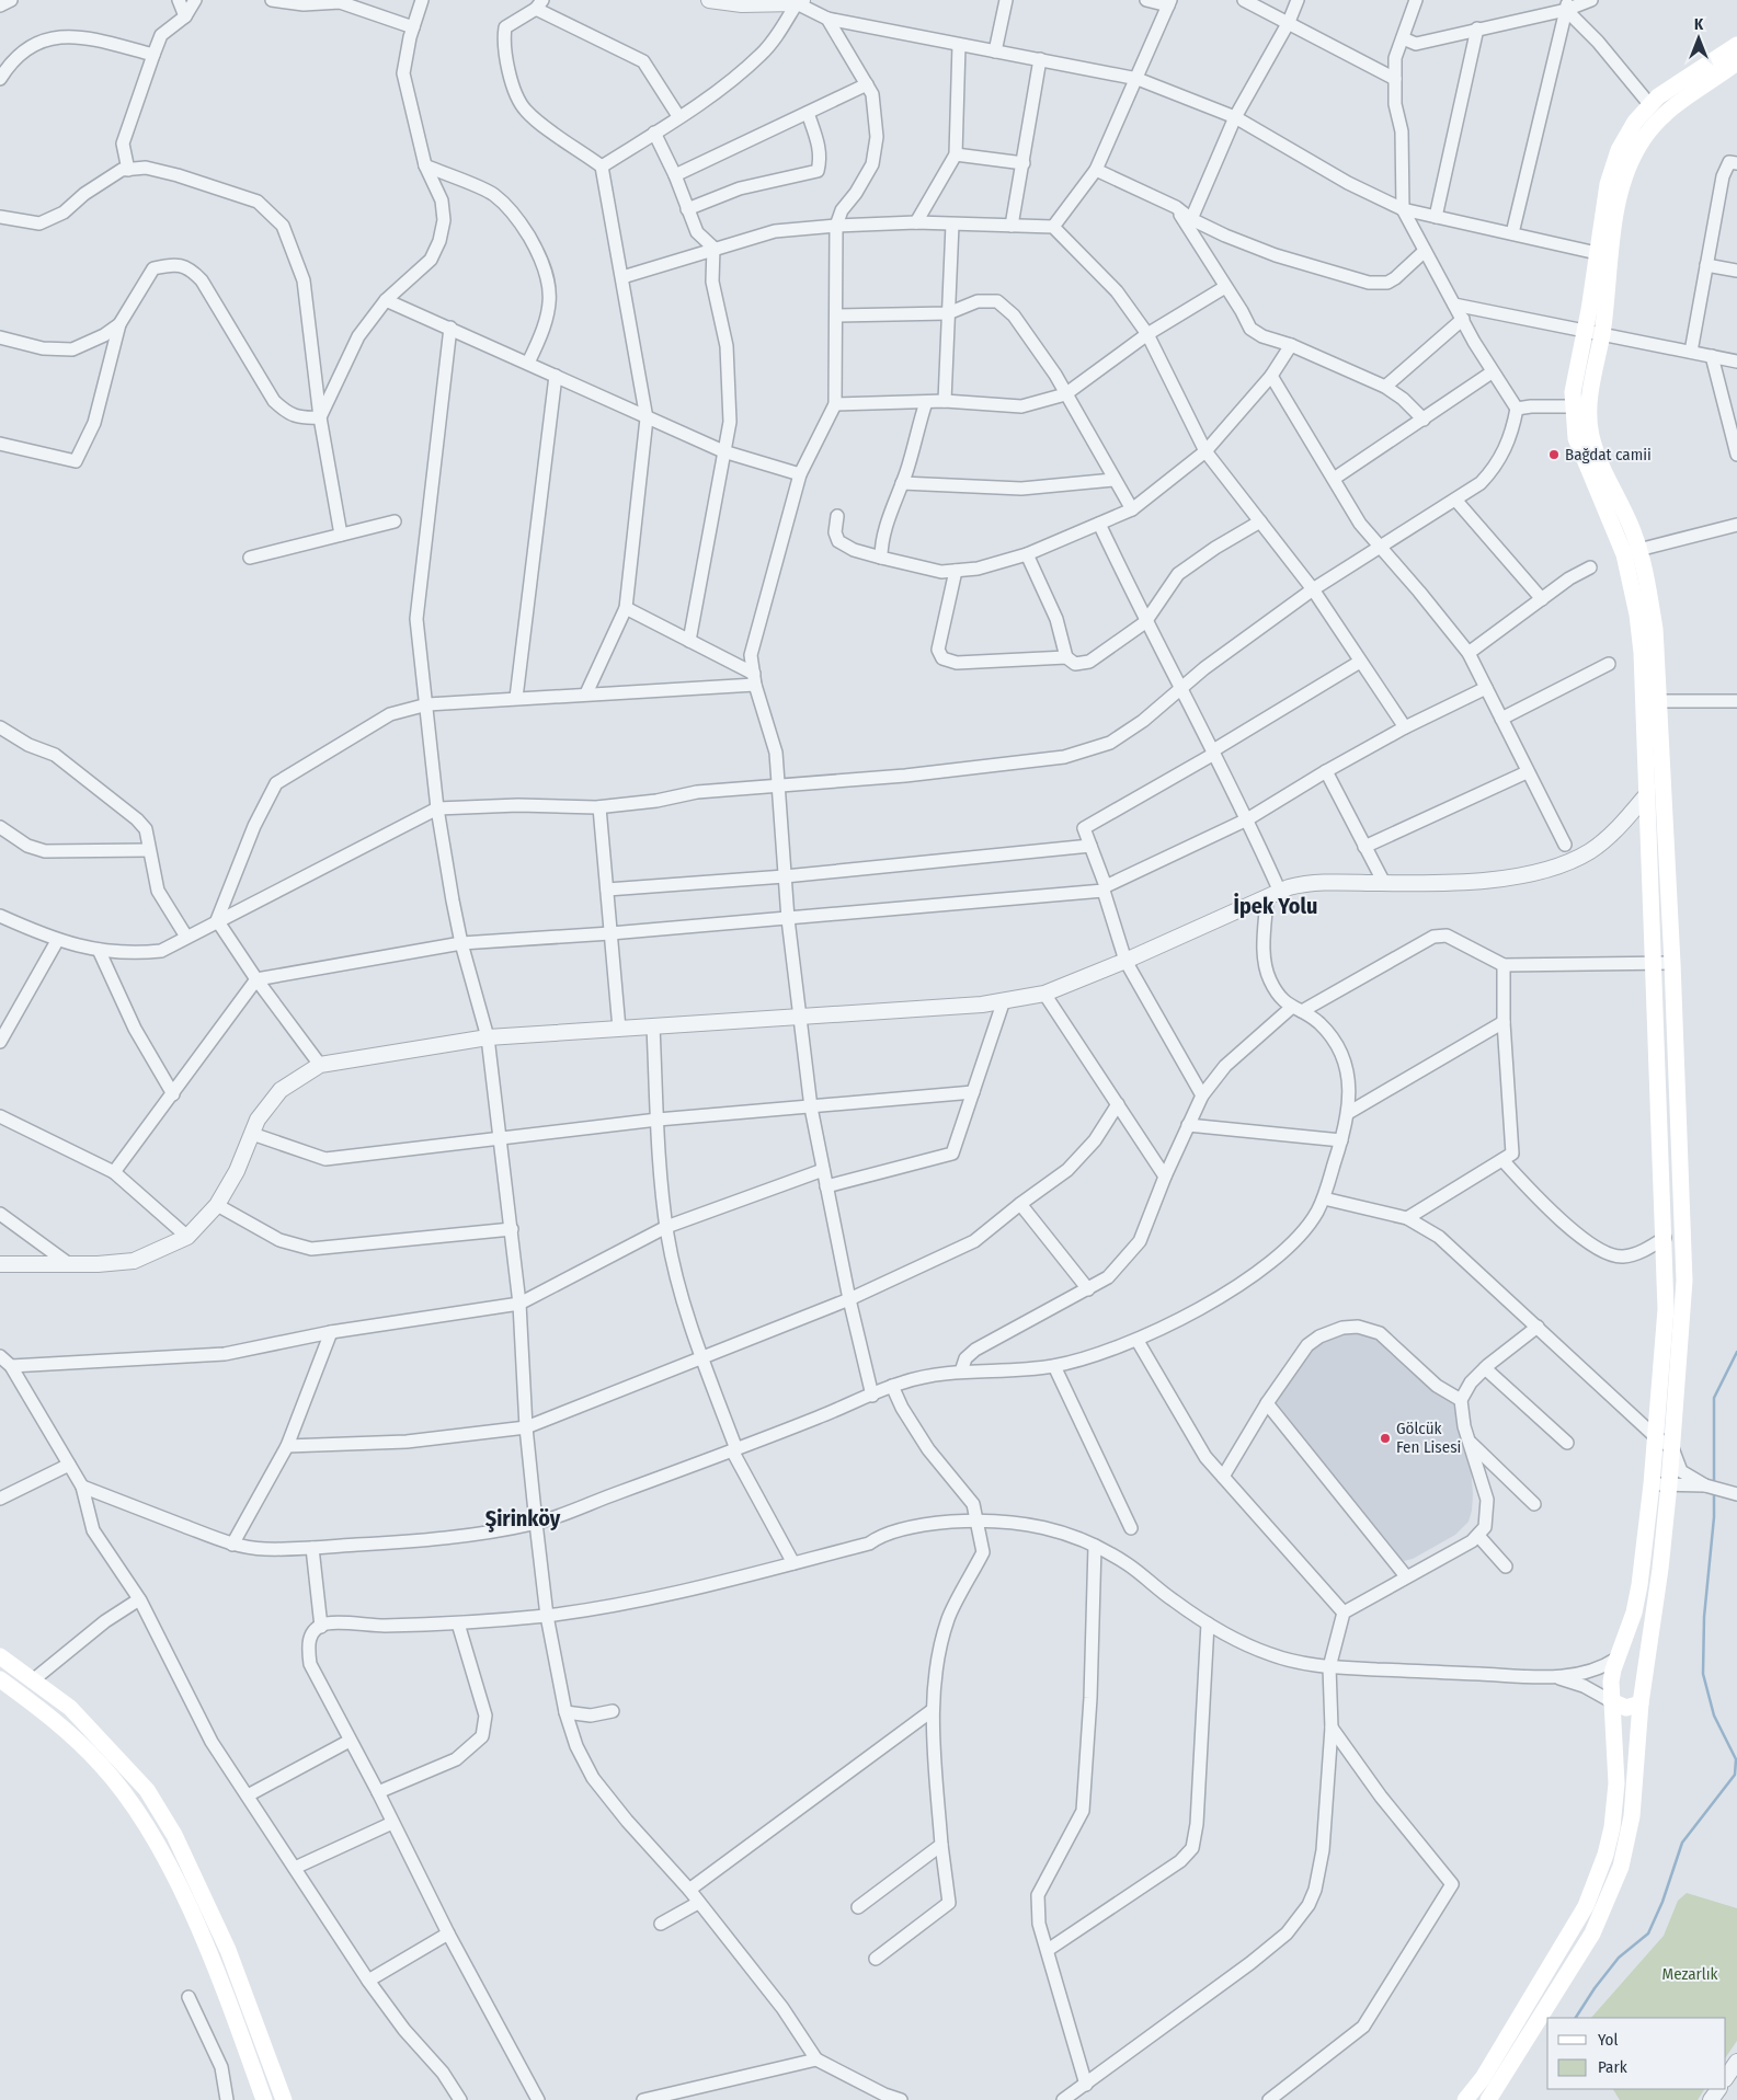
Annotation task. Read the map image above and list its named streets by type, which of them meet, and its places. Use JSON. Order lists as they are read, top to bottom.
{
  "districts": ["İpek Yolu", "Şirinköy"],
  "parks": ["Mezarlık"],
  "places": ["Bağdat camii", "Gölcük Fen Lisesi"],
  "legend": ["Yol", "Park"],
  "north": "top"
}
